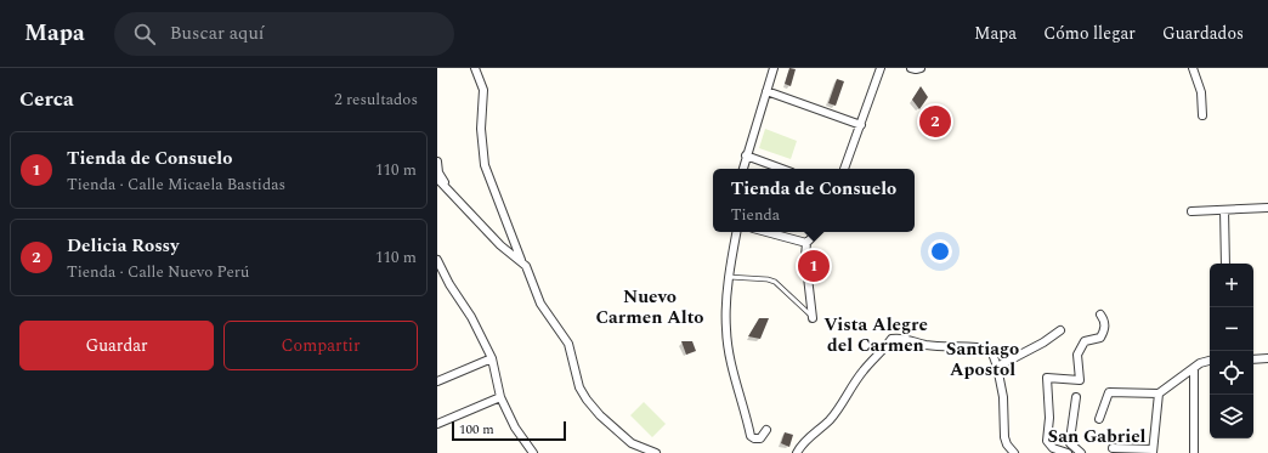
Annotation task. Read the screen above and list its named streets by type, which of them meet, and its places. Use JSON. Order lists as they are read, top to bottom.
{
  "districts": [
    "Nuevo Carmen Alto",
    "Vista Alegre del Carmen",
    "Santiago Apostol",
    "San Gabriel"
  ],
  "scale_bar": "100 m",
  "page": {
    "header": "Mapa",
    "search": "Buscar aquí",
    "nav": ["Mapa", "Cómo llegar", "Guardados"],
    "heading": ["Cerca", "2 resultados"],
    "pins": ["2", "1"],
    "list": [
      {
        "mark": "1",
        "name": "Tienda de Consuelo",
        "note": "Tienda · Calle Micaela Bastidas",
        "value": "110 m"
      },
      {
        "mark": "2",
        "name": "Delicia Rossy",
        "note": "Tienda · Calle Nuevo Perú",
        "value": "110 m"
      }
    ],
    "popup": ["Tienda de Consuelo", "Tienda"],
    "map_buttons": ["+", "−"],
    "buttons": ["Guardar", "Compartir"],
    "scale": "100 m"
  }
}
